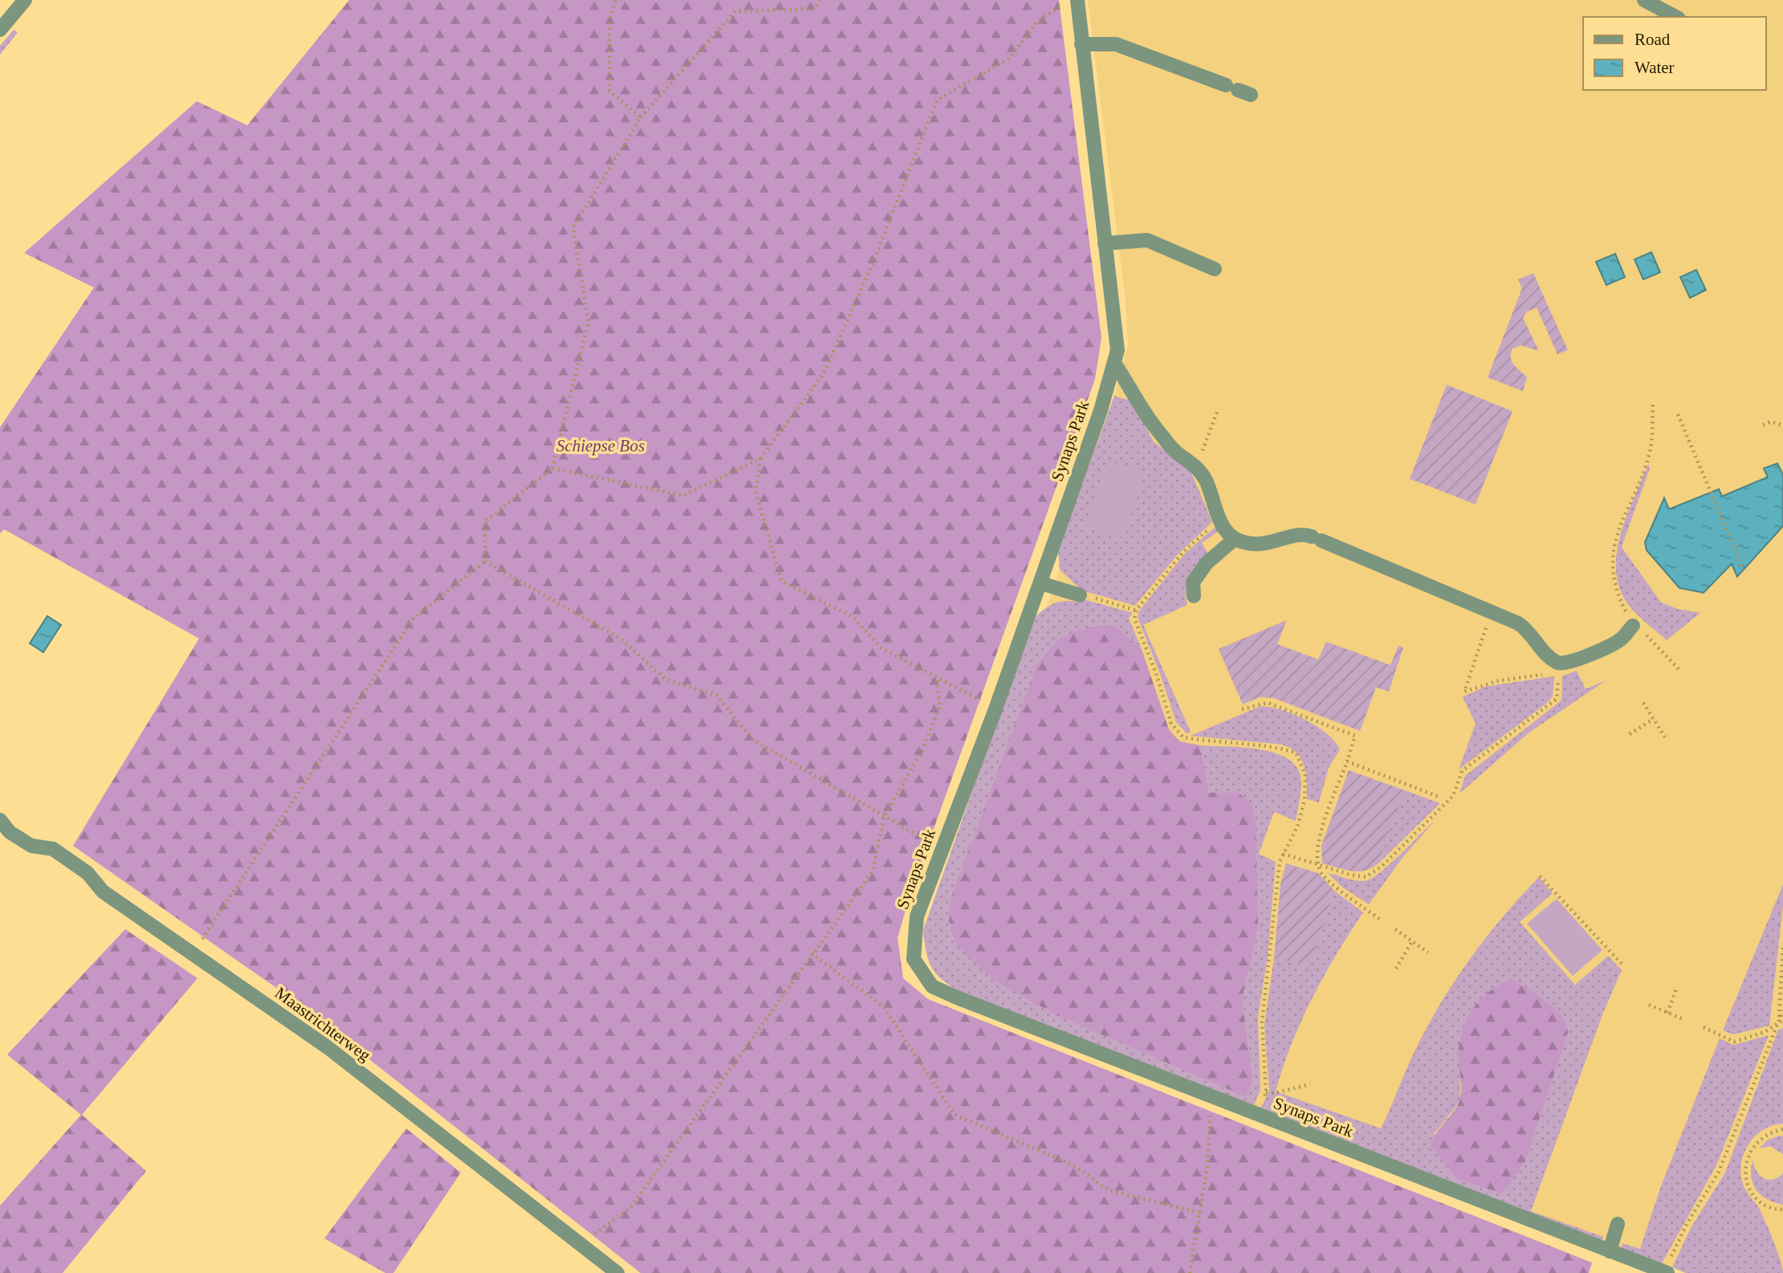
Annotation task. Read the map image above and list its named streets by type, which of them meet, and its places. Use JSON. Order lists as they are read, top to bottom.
{
  "streets": {
    "street": ["Synaps Park", "Maastrichterweg"]
  },
  "parks": ["Schiepse Bos"],
  "legend": ["Road", "Water"]
}
